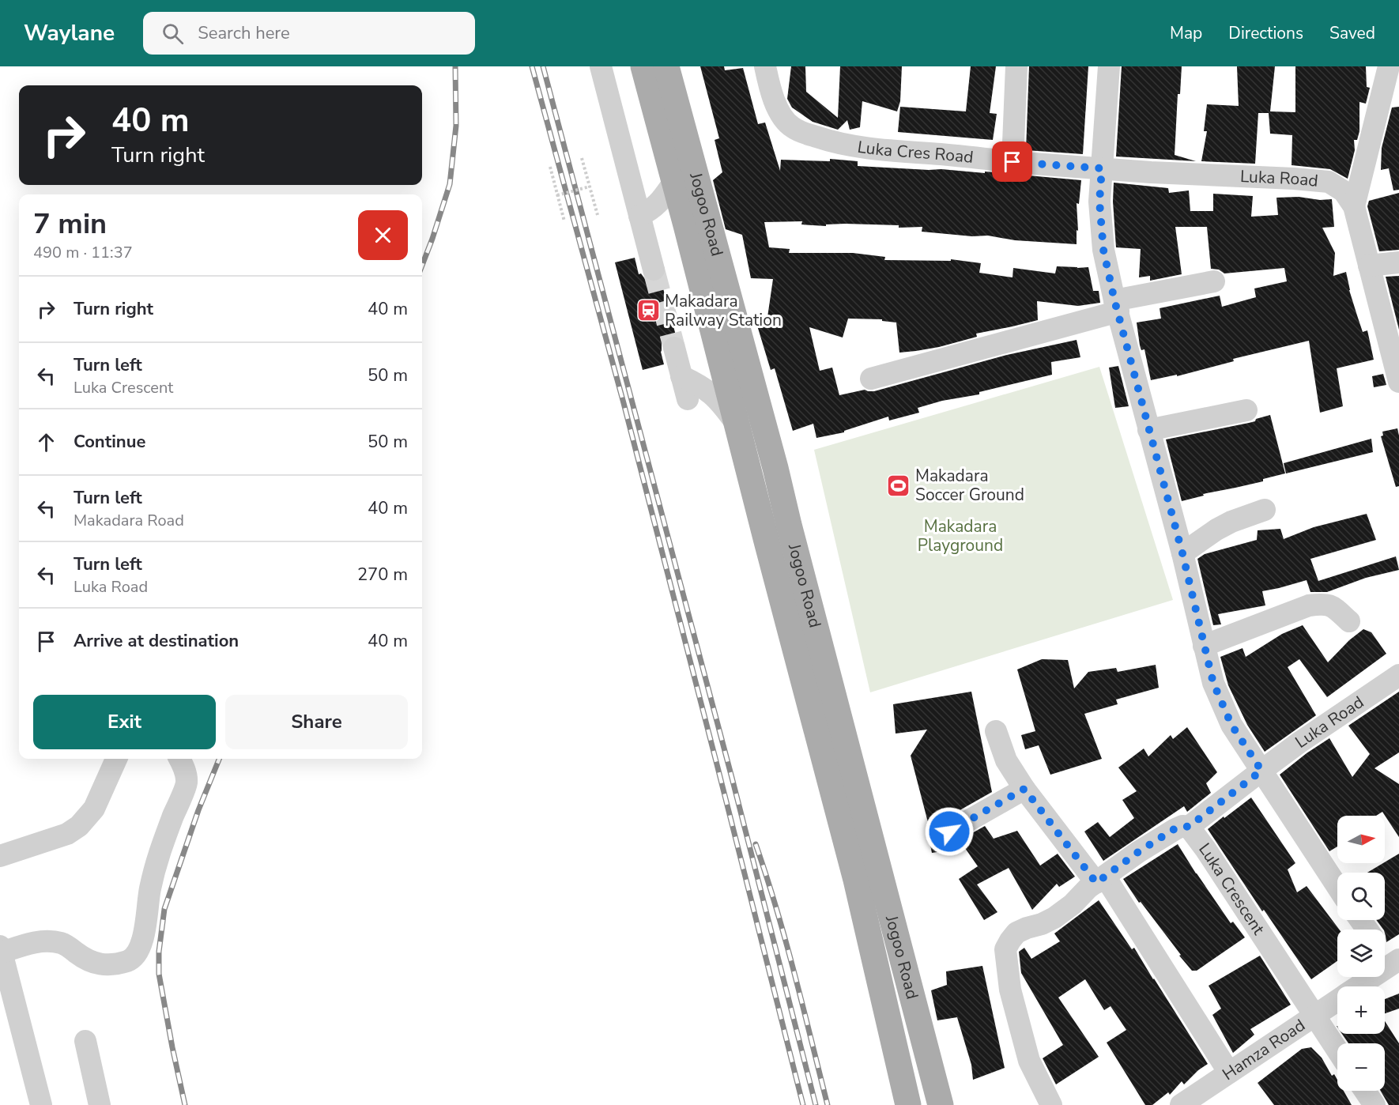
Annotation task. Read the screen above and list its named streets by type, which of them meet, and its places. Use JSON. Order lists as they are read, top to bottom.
{
  "streets": {
    "main road": ["Jogoo Road"],
    "street": [
      "Luka Cres Road",
      "Luka Road",
      "Luka Crescent",
      "Hamza Road"
    ]
  },
  "crossings": [
    ["Luka Cres Road", "Luka Road"],
    ["Luka Road", "Luka Crescent"],
    ["Luka Crescent", "Hamza Road"]
  ],
  "parks": ["Makadara Playground"],
  "places": {
    "station": ["Makadara Railway Station"],
    "sports": ["Makadara Soccer Ground"]
  },
  "north": "right",
  "page": {
    "header": "Waylane",
    "search": "Search here",
    "nav": ["Map", "Directions", "Saved"],
    "turn": ["40 m", "Turn right"],
    "heading": ["7 min", "490 m · 11:37"],
    "list": [
      {
        "name": "Turn right",
        "value": "40 m"
      },
      {
        "name": "Turn left",
        "note": "Luka Crescent",
        "value": "50 m"
      },
      {
        "name": "Continue",
        "value": "50 m"
      },
      {
        "name": "Turn left",
        "note": "Makadara Road",
        "value": "40 m"
      },
      {
        "name": "Turn left",
        "note": "Luka Road",
        "value": "270 m"
      },
      {
        "name": "Arrive at destination",
        "value": "40 m"
      }
    ],
    "buttons": ["Exit", "Share"],
    "map_buttons": ["+", "−"]
  }
}
